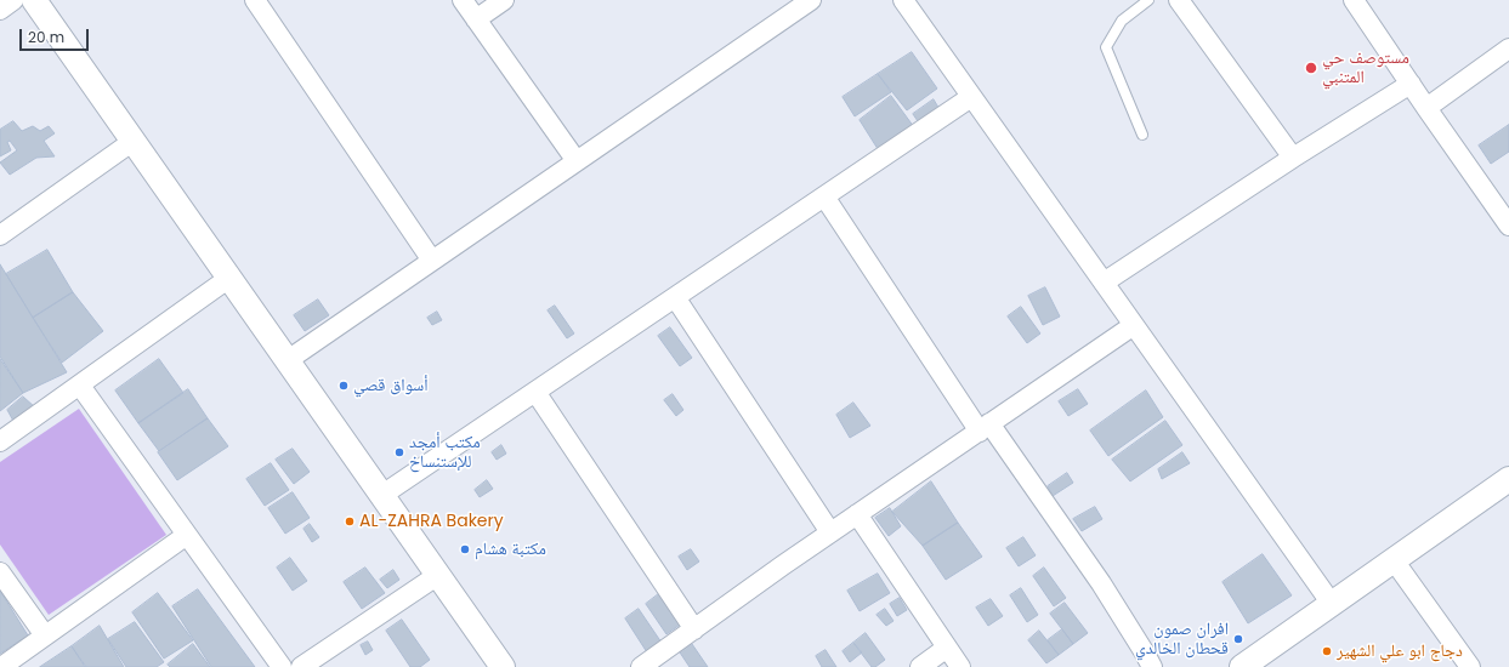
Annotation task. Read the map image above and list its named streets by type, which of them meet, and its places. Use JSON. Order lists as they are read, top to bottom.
{
  "places": [
    "مستوصف حي المتنبي",
    "أسواق قصي",
    "مكتب أمجد للإستنساخ",
    "AL-ZAHRA Bakery",
    "مكتبة هشام",
    "افران صمون قحطان الخالدي",
    "دجاج ابو علي الشهير"
  ],
  "scale_bar": "20 m"
}
